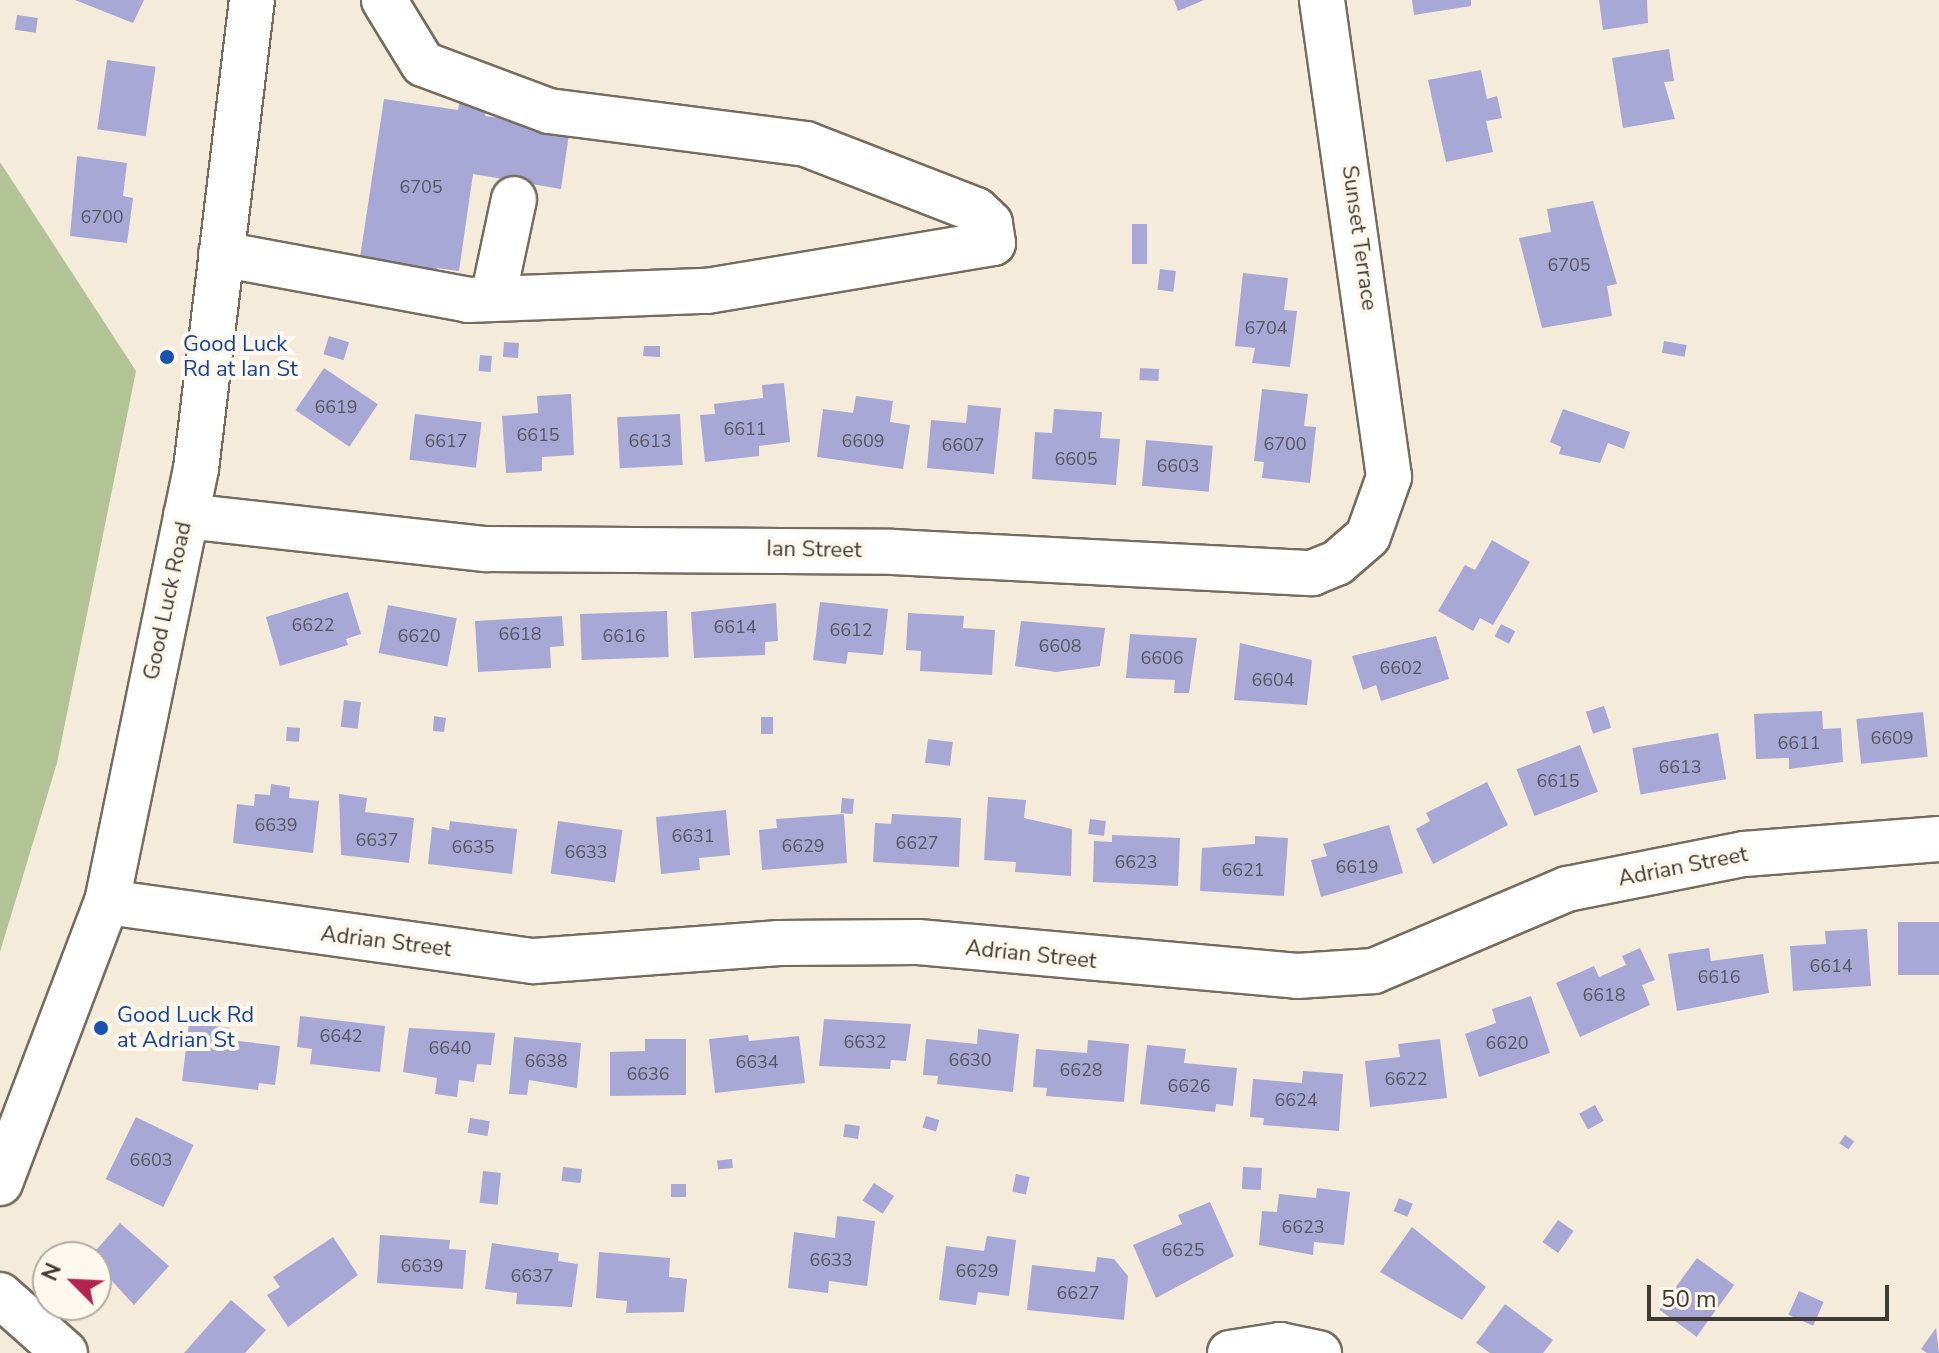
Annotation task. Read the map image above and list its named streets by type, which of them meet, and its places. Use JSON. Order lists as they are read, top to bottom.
{
  "streets": {
    "street": [
      "Sunset Terrace",
      "Ian Street",
      "Good Luck Road",
      "Adrian Street"
    ]
  },
  "crossings": [
    ["Sunset Terrace", "Ian Street"],
    ["Ian Street", "Good Luck Road"],
    ["Good Luck Road", "Adrian Street"]
  ],
  "places": ["Good Luck Rd at Ian St", "Good Luck Rd at Adrian St"],
  "house_numbers": [
    "6705",
    "6700",
    "6705",
    "6704",
    "6619",
    "6611",
    "6615",
    "6617",
    "6613",
    "6609",
    "6700",
    "6607",
    "6605",
    "6603",
    "6622",
    "6614",
    "6612",
    "6618",
    "6620",
    "6616",
    "6608",
    "6606",
    "6602",
    "6604",
    "6609",
    "6611",
    "6613",
    "6615",
    "6639",
    "6631",
    "6637",
    "6627",
    "6629",
    "6635",
    "6633",
    "6623",
    "6619",
    "6621",
    "6614",
    "6616",
    "6618",
    "6642",
    "6632",
    "6620",
    "6640",
    "6630",
    "6638",
    "6634",
    "6628",
    "6636",
    "6622",
    "6626",
    "6624",
    "6603",
    "6623",
    "6625",
    "6633",
    "6639",
    "6629",
    "6637",
    "6627"
  ],
  "scale_bar": "50 m",
  "north": "top left"
}
